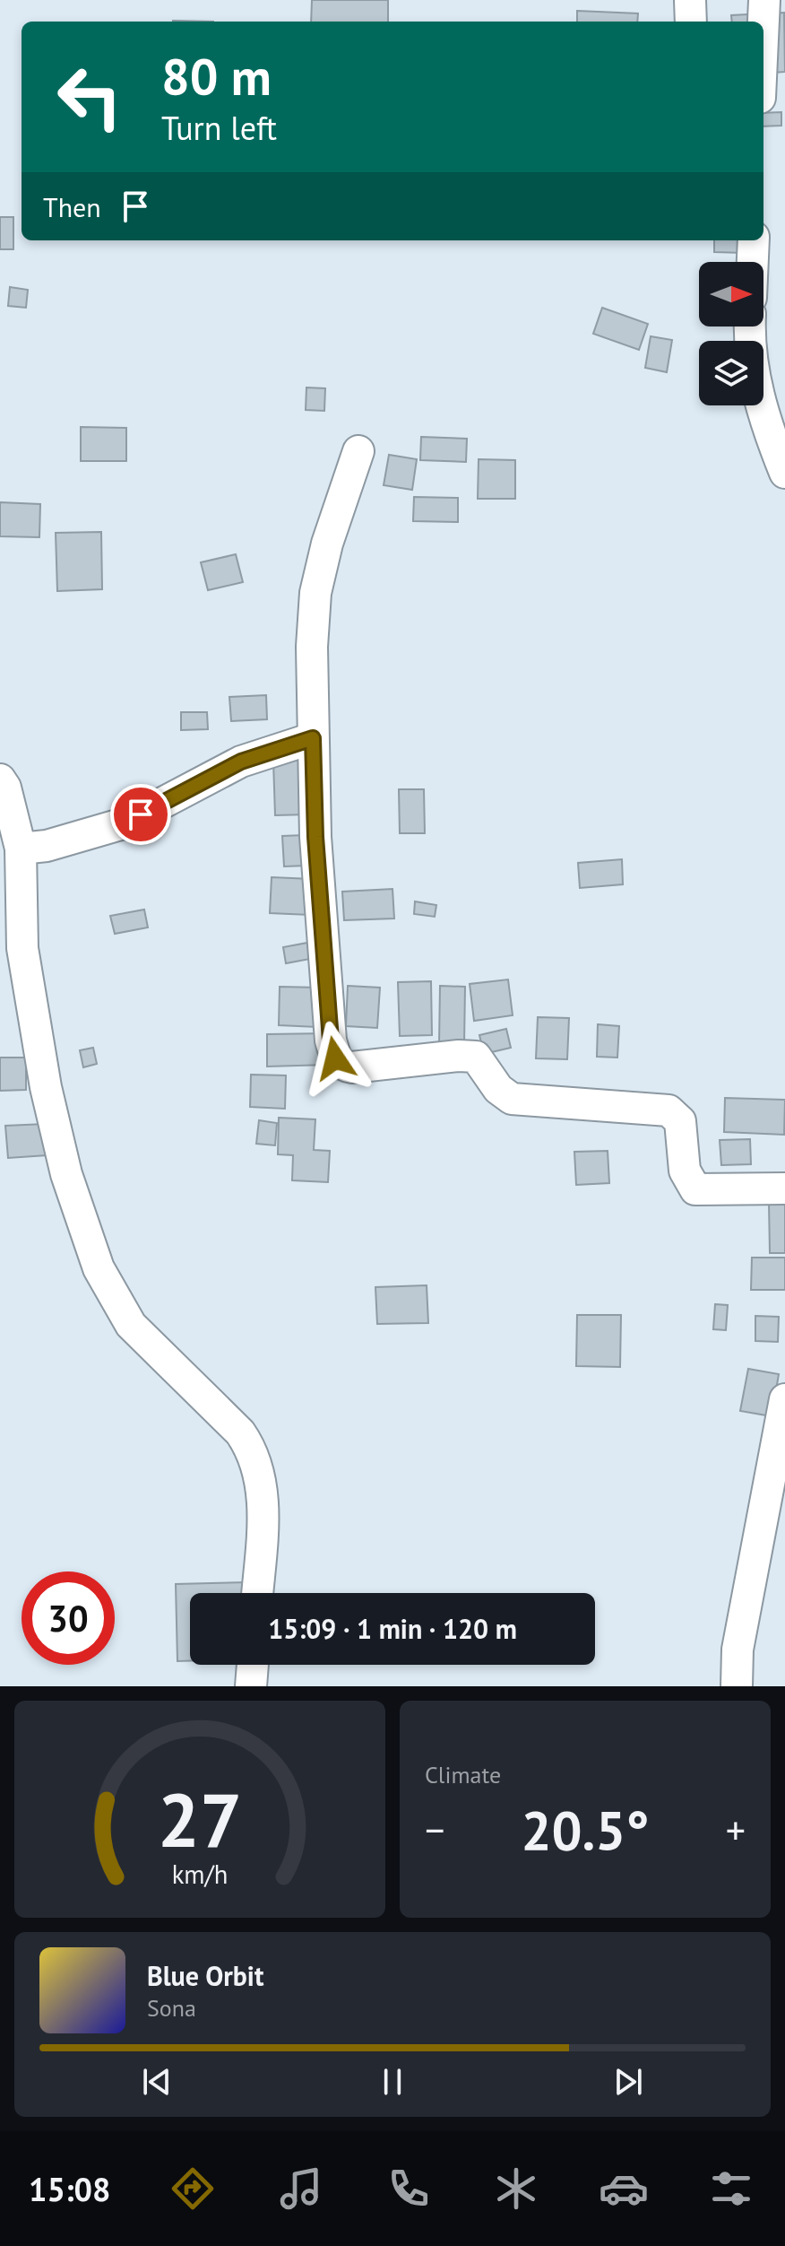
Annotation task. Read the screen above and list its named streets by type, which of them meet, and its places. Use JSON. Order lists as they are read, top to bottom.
{
  "north": "right",
  "page": {
    "turn": ["80 m", "Turn left"],
    "then": "Then",
    "limit": "30",
    "trip": "15:09 · 1 min · 120 m",
    "tile": "Climate",
    "heat": ["−", "20.5°", "+"],
    "song": ["Blue Orbit", "Sona"],
    "tabs": "15:08",
    "gauge": ["27", "km/h"]
  }
}
